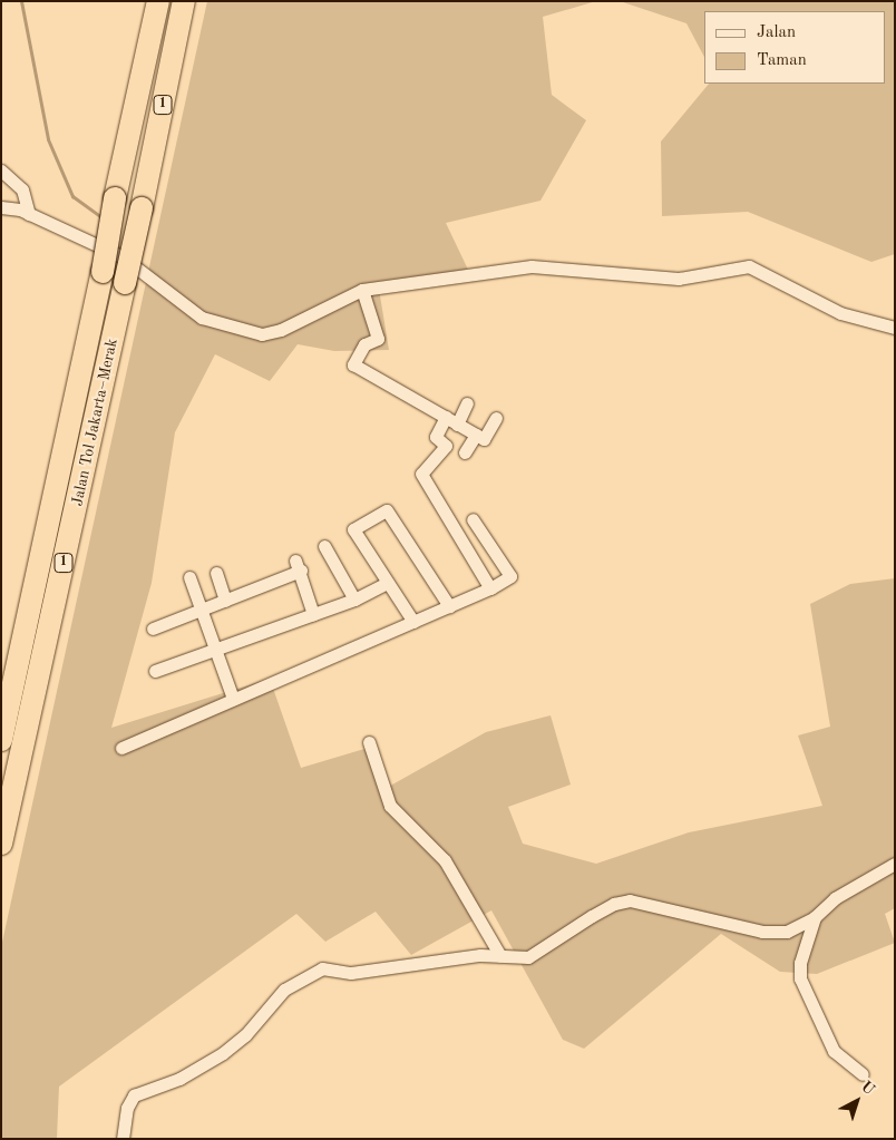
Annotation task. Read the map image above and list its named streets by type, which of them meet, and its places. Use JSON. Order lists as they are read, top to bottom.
{
  "streets": {
    "highway": ["1", "Jalan Tol Jakarta–Merak"]
  },
  "legend": ["Jalan", "Taman"],
  "north": "top right"
}
